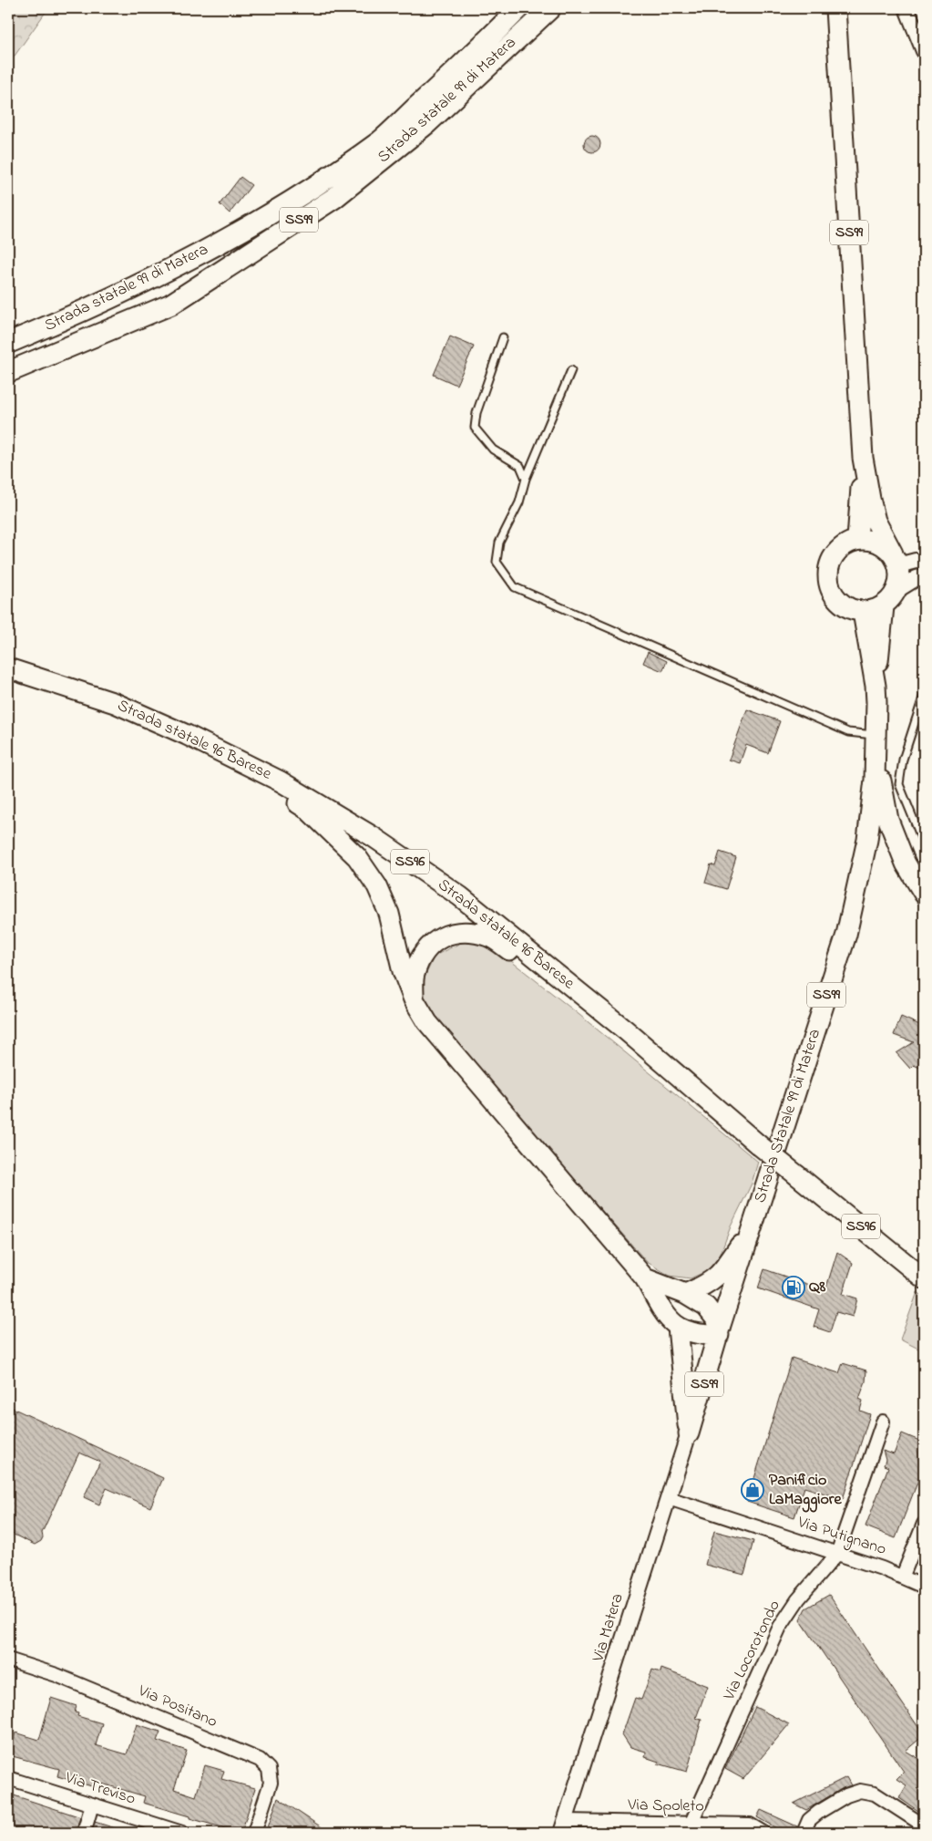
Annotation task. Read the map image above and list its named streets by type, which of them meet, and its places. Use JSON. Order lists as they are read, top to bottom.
{
  "streets": {
    "highway": ["Strada statale 99 di Matera", "SS99"],
    "main road": ["Strada statale 96 Barese", "SS96", "Strada Statale 99 di Matera"],
    "street": [
      "Via Putignano",
      "Via Matera",
      "Via Locorotondo",
      "Via Positano",
      "Via Treviso",
      "Via Spoleto"
    ]
  },
  "crossings": [
    ["SS99", "Strada Statale 99 di Matera"],
    ["Strada Statale 99 di Matera", "Via Matera"],
    ["Via Putignano", "Via Matera"],
    ["Via Putignano", "Via Locorotondo"],
    ["Via Matera", "Via Spoleto"],
    ["Via Locorotondo", "Via Spoleto"]
  ],
  "places": {
    "fuel station": ["Q8"],
    "shop": ["Panificio LaMaggiore"]
  }
}
